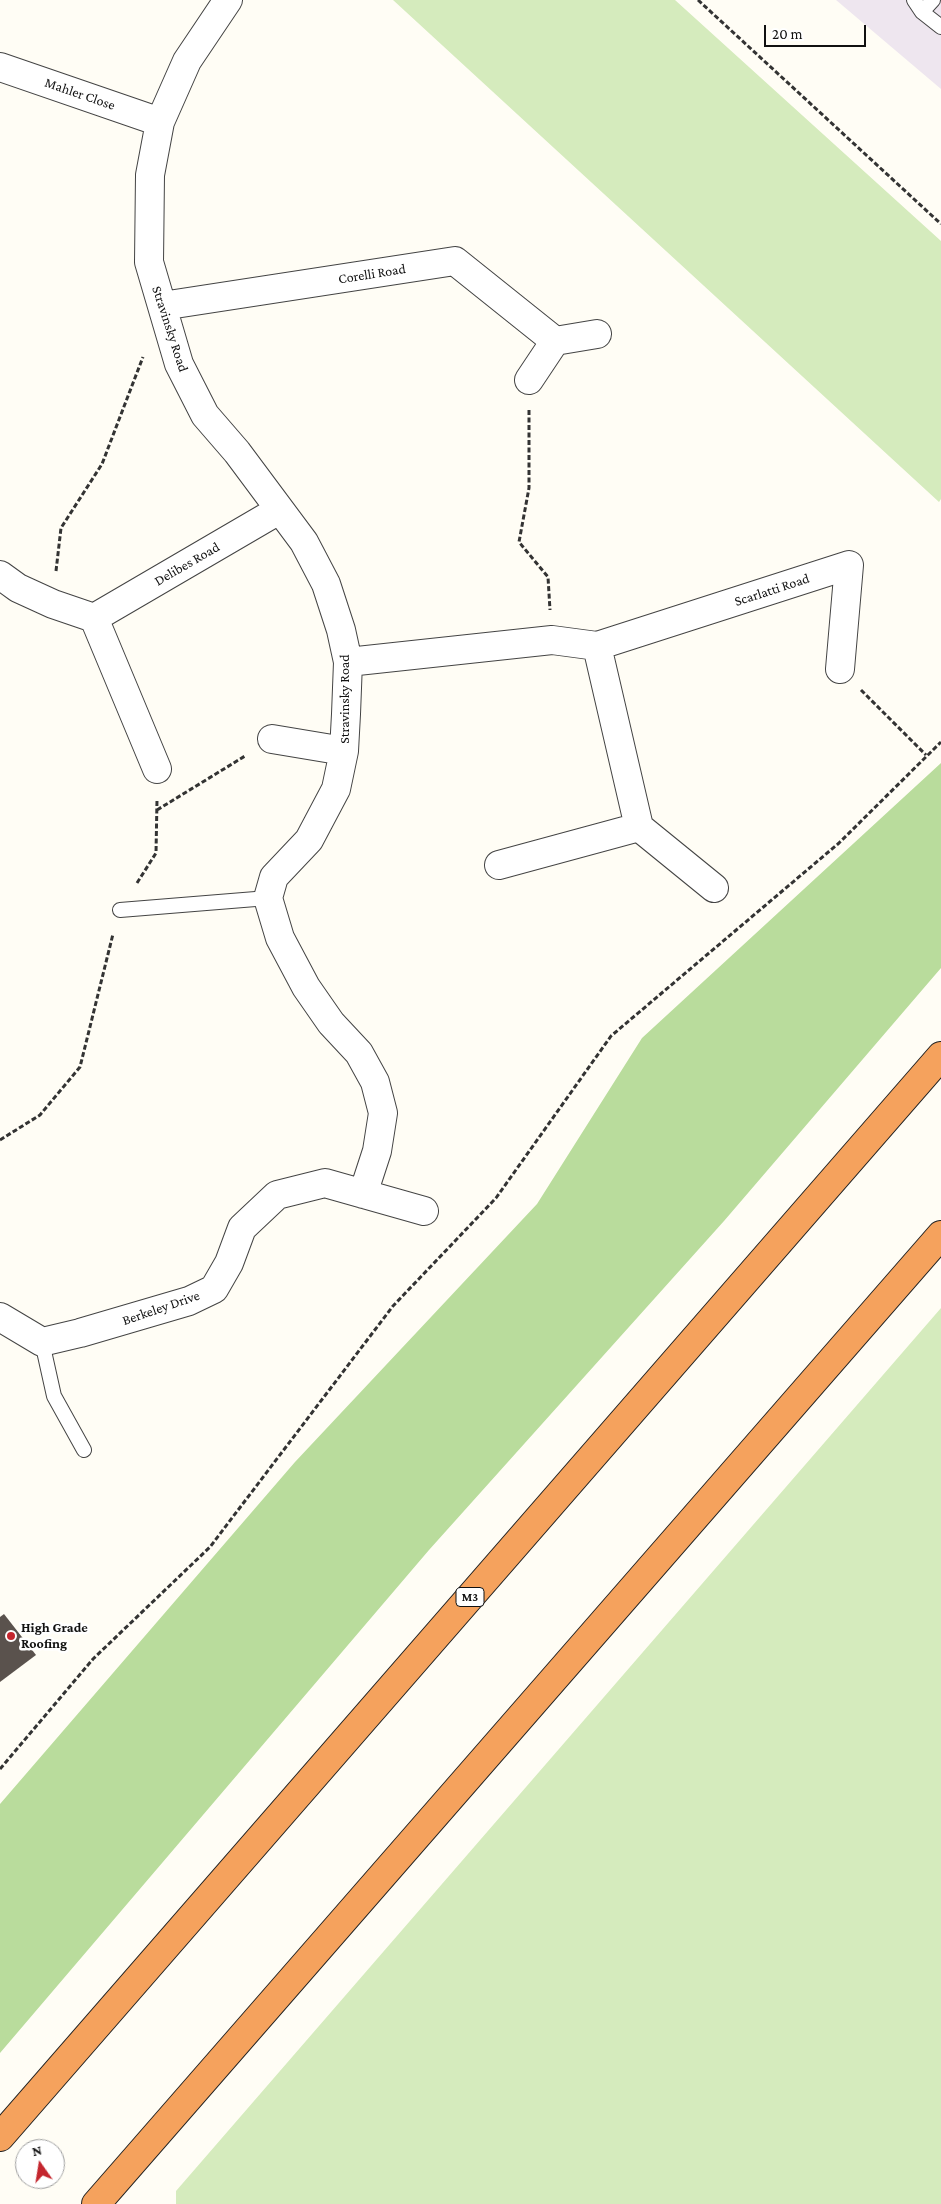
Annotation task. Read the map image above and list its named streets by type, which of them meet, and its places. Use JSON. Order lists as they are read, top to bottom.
{
  "streets": {
    "highway": ["M3"],
    "street": [
      "Mahler Close",
      "Corelli Road",
      "Stravinsky Road",
      "Delibes Road",
      "Scarlatti Road",
      "Berkeley Drive"
    ]
  },
  "crossings": [
    ["Mahler Close", "Stravinsky Road"],
    ["Corelli Road", "Stravinsky Road"],
    ["Stravinsky Road", "Delibes Road"],
    ["Stravinsky Road", "Scarlatti Road"]
  ],
  "places": ["High Grade Roofing"],
  "scale_bar": "20 m",
  "north": "top"
}
